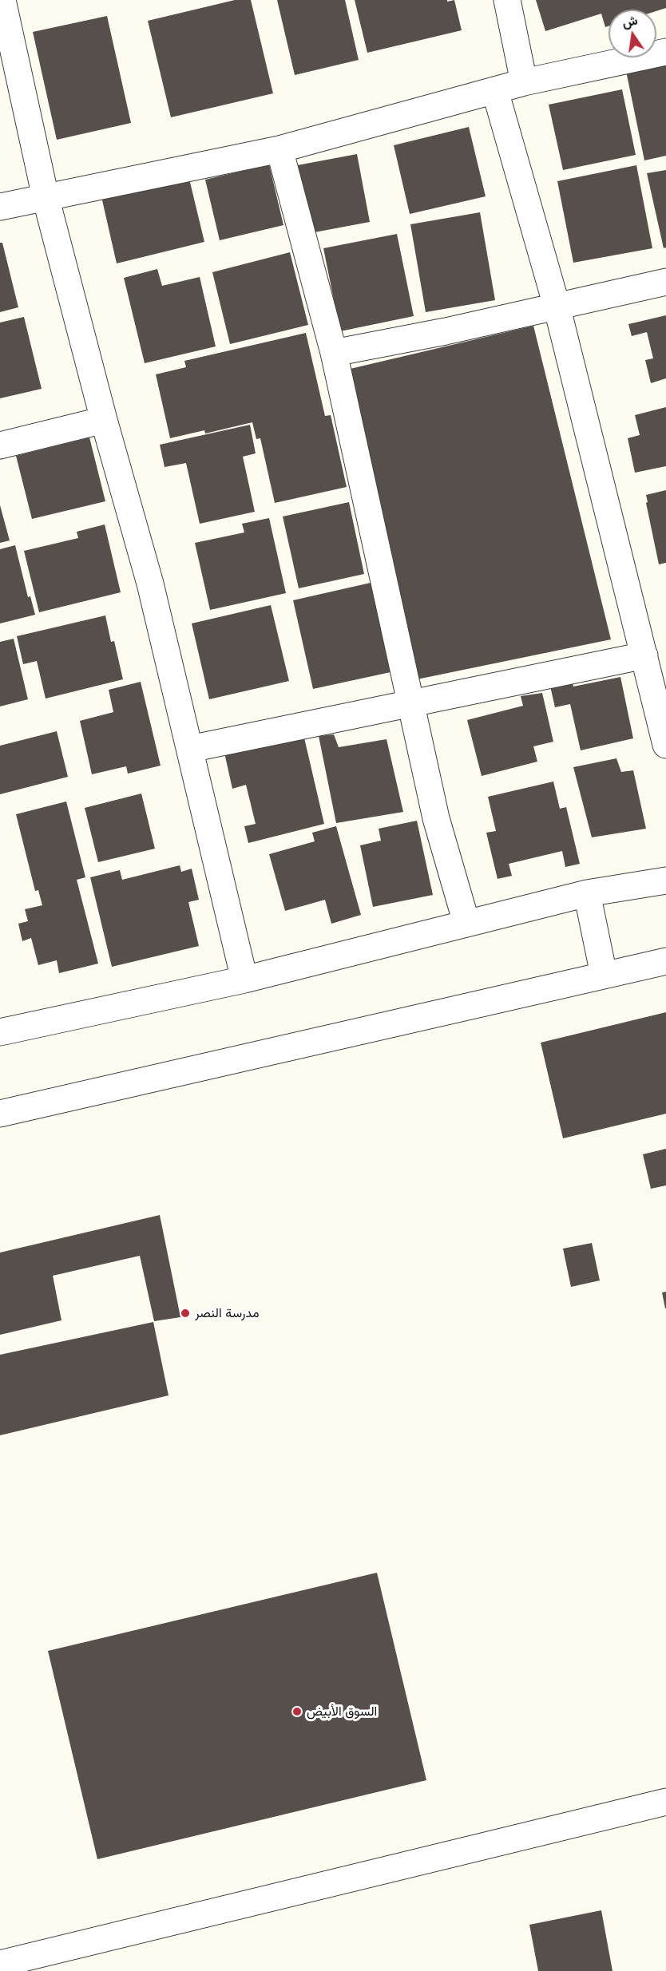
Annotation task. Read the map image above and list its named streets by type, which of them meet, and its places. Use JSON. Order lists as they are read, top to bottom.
{
  "places": ["مدرسة النصر", "السوق الأبيض"],
  "north": "top"
}
